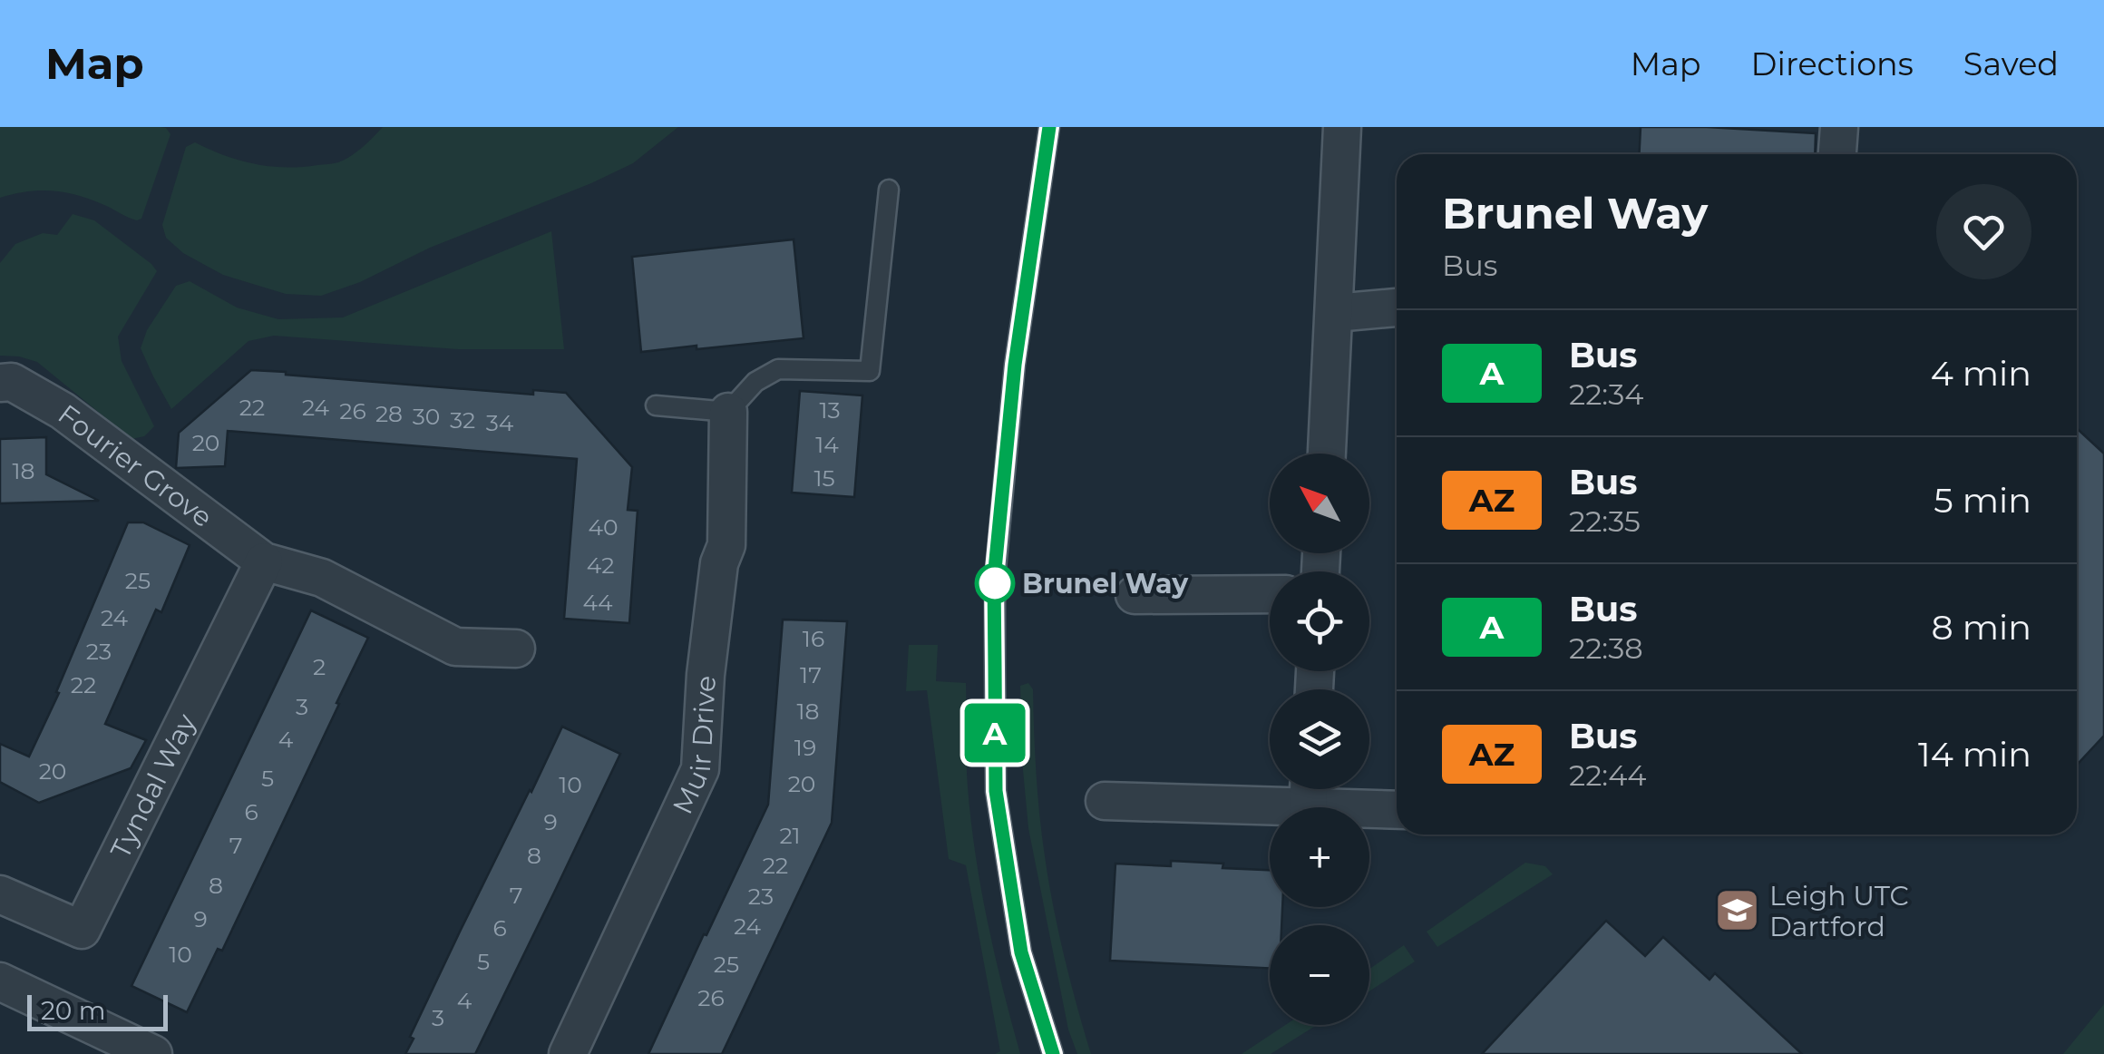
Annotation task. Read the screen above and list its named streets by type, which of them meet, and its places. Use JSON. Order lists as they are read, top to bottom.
{
  "streets": {
    "street": ["Fourier Grove", "Muir Drive", "Tyndal Way"]
  },
  "crossings": [
    ["Fourier Grove", "Tyndal Way"]
  ],
  "places": {
    "other": ["Brunel Way"],
    "school or university": ["Leigh UTC Dartford"]
  },
  "lines": ["bus line A"],
  "house_numbers": [
    "22",
    "24",
    "13",
    "26",
    "28",
    "30",
    "32",
    "34",
    "20",
    "14",
    "18",
    "15",
    "40",
    "42",
    "25",
    "44",
    "24",
    "16",
    "23",
    "2",
    "17",
    "22",
    "3",
    "18",
    "4",
    "19",
    "20",
    "5",
    "20",
    "10",
    "6",
    "9",
    "21",
    "7",
    "8",
    "22",
    "8",
    "7",
    "23",
    "9",
    "24",
    "6",
    "10",
    "5",
    "25",
    "26",
    "4",
    "3"
  ],
  "scale_bar": "20 m",
  "north": "top left",
  "page": {
    "header": "Map",
    "nav": ["Map", "Directions", "Saved"],
    "on_map": "A",
    "heading": ["Brunel Way", "Bus"],
    "list": [
      {
        "mark": "A",
        "name": "Bus",
        "note": "22:34",
        "value": "4 min"
      },
      {
        "mark": "AZ",
        "name": "Bus",
        "note": "22:35",
        "value": "5 min"
      },
      {
        "mark": "A",
        "name": "Bus",
        "note": "22:38",
        "value": "8 min"
      },
      {
        "mark": "AZ",
        "name": "Bus",
        "note": "22:44",
        "value": "14 min"
      }
    ],
    "map_buttons": ["+", "−"],
    "scale": "20 m"
  }
}
